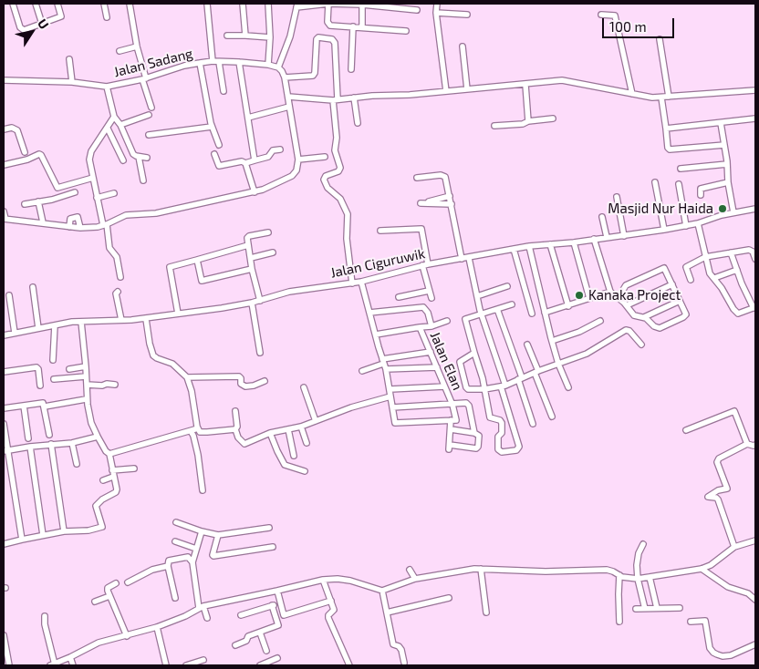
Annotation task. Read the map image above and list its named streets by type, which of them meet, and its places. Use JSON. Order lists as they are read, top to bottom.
{
  "streets": {
    "street": ["Jalan Sadang", "Jalan Ciguruwik", "Jalan Elan"]
  },
  "places": ["Masjid Nur Haida", "Kanaka Project"],
  "scale_bar": "100 m",
  "north": "top right"
}
